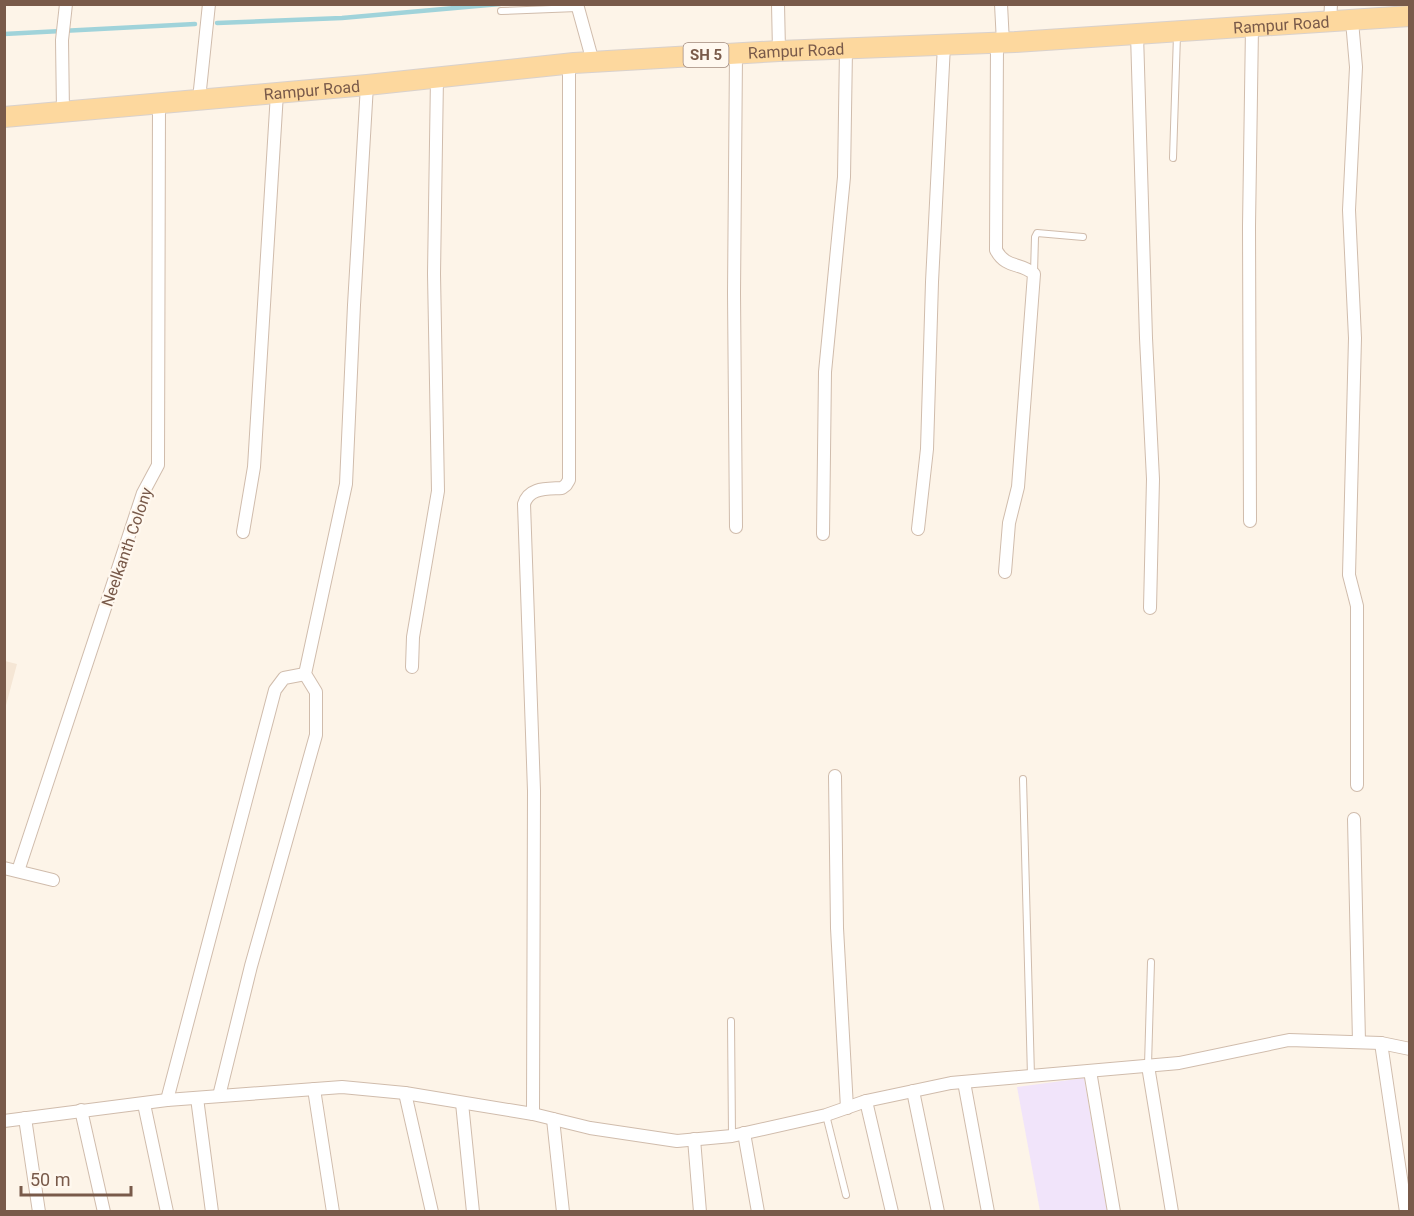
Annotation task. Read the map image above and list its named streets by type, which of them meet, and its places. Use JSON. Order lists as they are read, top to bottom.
{
  "streets": {
    "main road": ["Rampur Road", "SH 5"],
    "street": ["Neelkanth Colony"]
  },
  "crossings": [
    ["Rampur Road", "Neelkanth Colony"]
  ],
  "scale_bar": "50 m"
}
